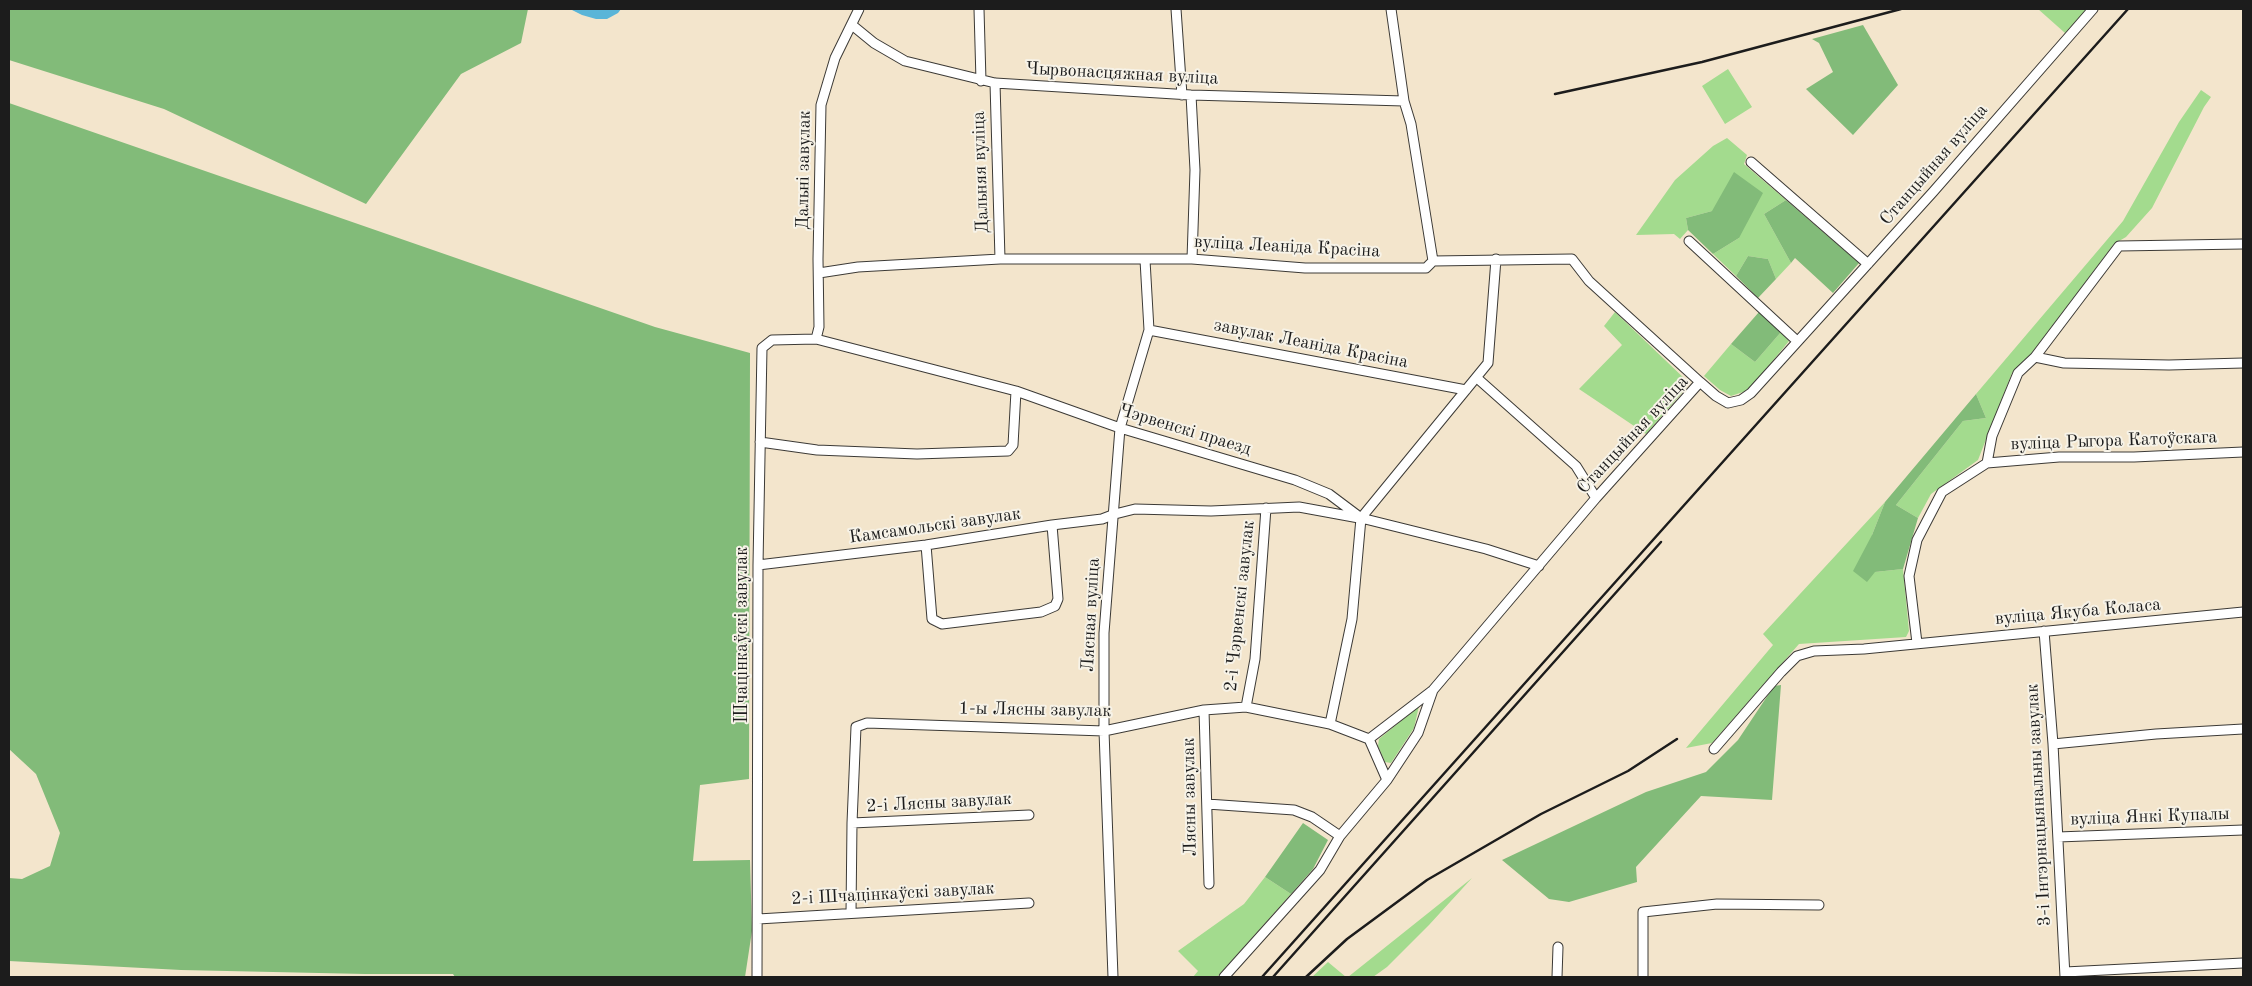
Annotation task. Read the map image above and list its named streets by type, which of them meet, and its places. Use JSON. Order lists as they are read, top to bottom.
{
  "streets": {
    "street": [
      "Чырвонасцяжная вуліца",
      "Станцыйная вуліца",
      "Дальні завулак",
      "Дальняя вуліца",
      "вуліца Леаніда Красіна",
      "завулак Леаніда Красіна",
      "Чэрвенскі праезд",
      "вуліца Рыгора Катоўскага",
      "Камсамольскі завулак",
      "2-і Чэрвенскі завулак",
      "вуліца Якуба Коласа",
      "Лясная вуліца",
      "Шчацінкаўскі завулак",
      "1-ы Лясны завулак",
      "Лясны завулак",
      "2-і Лясны завулак",
      "3-і Інтэрнацыянальны завулак",
      "вуліца Янкі Купалы",
      "2-і Шчацінкаўскі завулак"
    ]
  },
  "crossings": [
    ["Чырвонасцяжная вуліца", "Дальні завулак"],
    ["Чырвонасцяжная вуліца", "Дальняя вуліца"],
    ["Станцыйная вуліца", "вуліца Леаніда Красіна"],
    ["Станцыйная вуліца", "Чэрвенскі праезд"],
    ["Дальні завулак", "вуліца Леаніда Красіна"],
    ["Дальні завулак", "Чэрвенскі праезд"],
    ["Дальні завулак", "Шчацінкаўскі завулак"],
    ["Дальняя вуліца", "вуліца Леаніда Красіна"],
    ["вуліца Леаніда Красіна", "Лясная вуліца"],
    ["завулак Леаніда Красіна", "Лясная вуліца"],
    ["Чэрвенскі праезд", "Камсамольскі завулак"],
    ["Чэрвенскі праезд", "Лясная вуліца"],
    ["Чэрвенскі праезд", "Шчацінкаўскі завулак"],
    ["Камсамольскі завулак", "2-і Чэрвенскі завулак"],
    ["Камсамольскі завулак", "Лясная вуліца"],
    ["Камсамольскі завулак", "Шчацінкаўскі завулак"],
    ["2-і Чэрвенскі завулак", "1-ы Лясны завулак"],
    ["вуліца Якуба Коласа", "3-і Інтэрнацыянальны завулак"],
    ["Лясная вуліца", "1-ы Лясны завулак"],
    ["Шчацінкаўскі завулак", "2-і Шчацінкаўскі завулак"],
    ["1-ы Лясны завулак", "Лясны завулак"],
    ["1-ы Лясны завулак", "2-і Лясны завулак"],
    ["3-і Інтэрнацыянальны завулак", "вуліца Янкі Купалы"]
  ]
}
